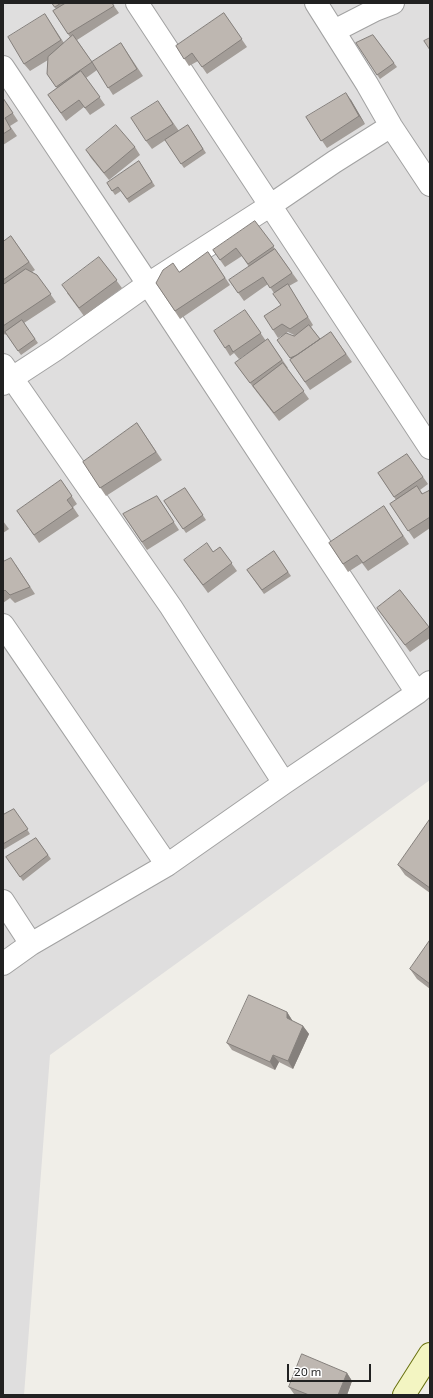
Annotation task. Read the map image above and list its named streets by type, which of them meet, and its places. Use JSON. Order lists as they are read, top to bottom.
{
  "scale_bar": "20 m"
}
